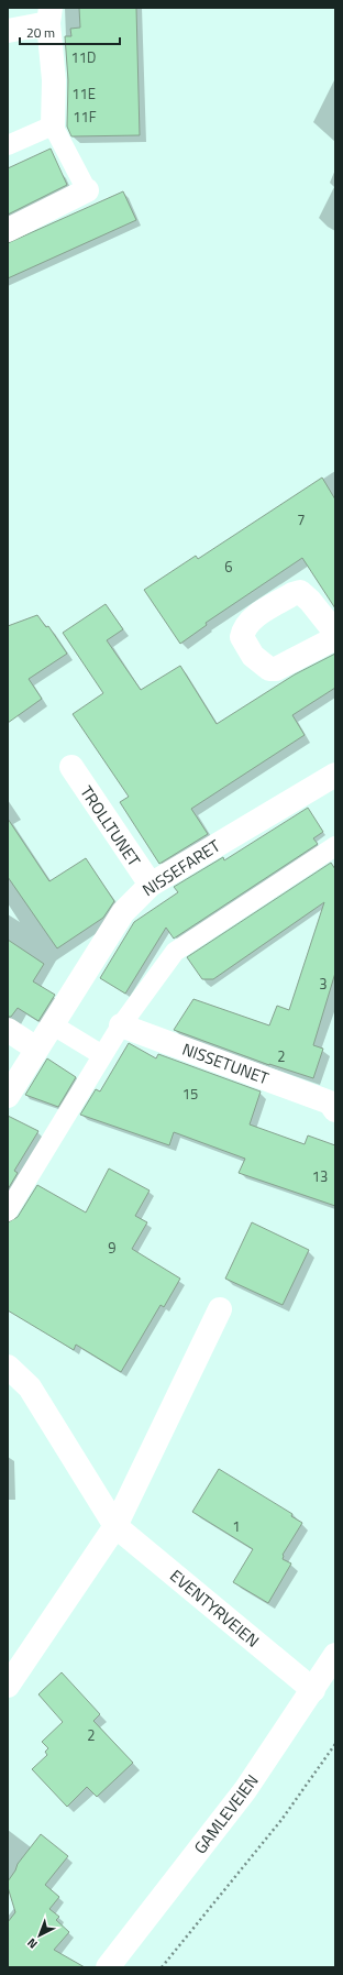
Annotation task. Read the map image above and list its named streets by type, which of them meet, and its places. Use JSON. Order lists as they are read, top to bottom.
{
  "streets": {
    "street": [
      "TROLLTUNET",
      "NISSEFARET",
      "NISSETUNET",
      "EVENTYRVEIEN",
      "GAMLEVEIEN"
    ]
  },
  "crossings": [
    ["TROLLTUNET", "NISSEFARET"],
    ["EVENTYRVEIEN", "GAMLEVEIEN"]
  ],
  "house_numbers": [
    "11D",
    "11E",
    "11F",
    "7",
    "6",
    "3",
    "2",
    "15",
    "13",
    "9",
    "1",
    "2"
  ],
  "scale_bar": "20 m",
  "north": "bottom left"
}
